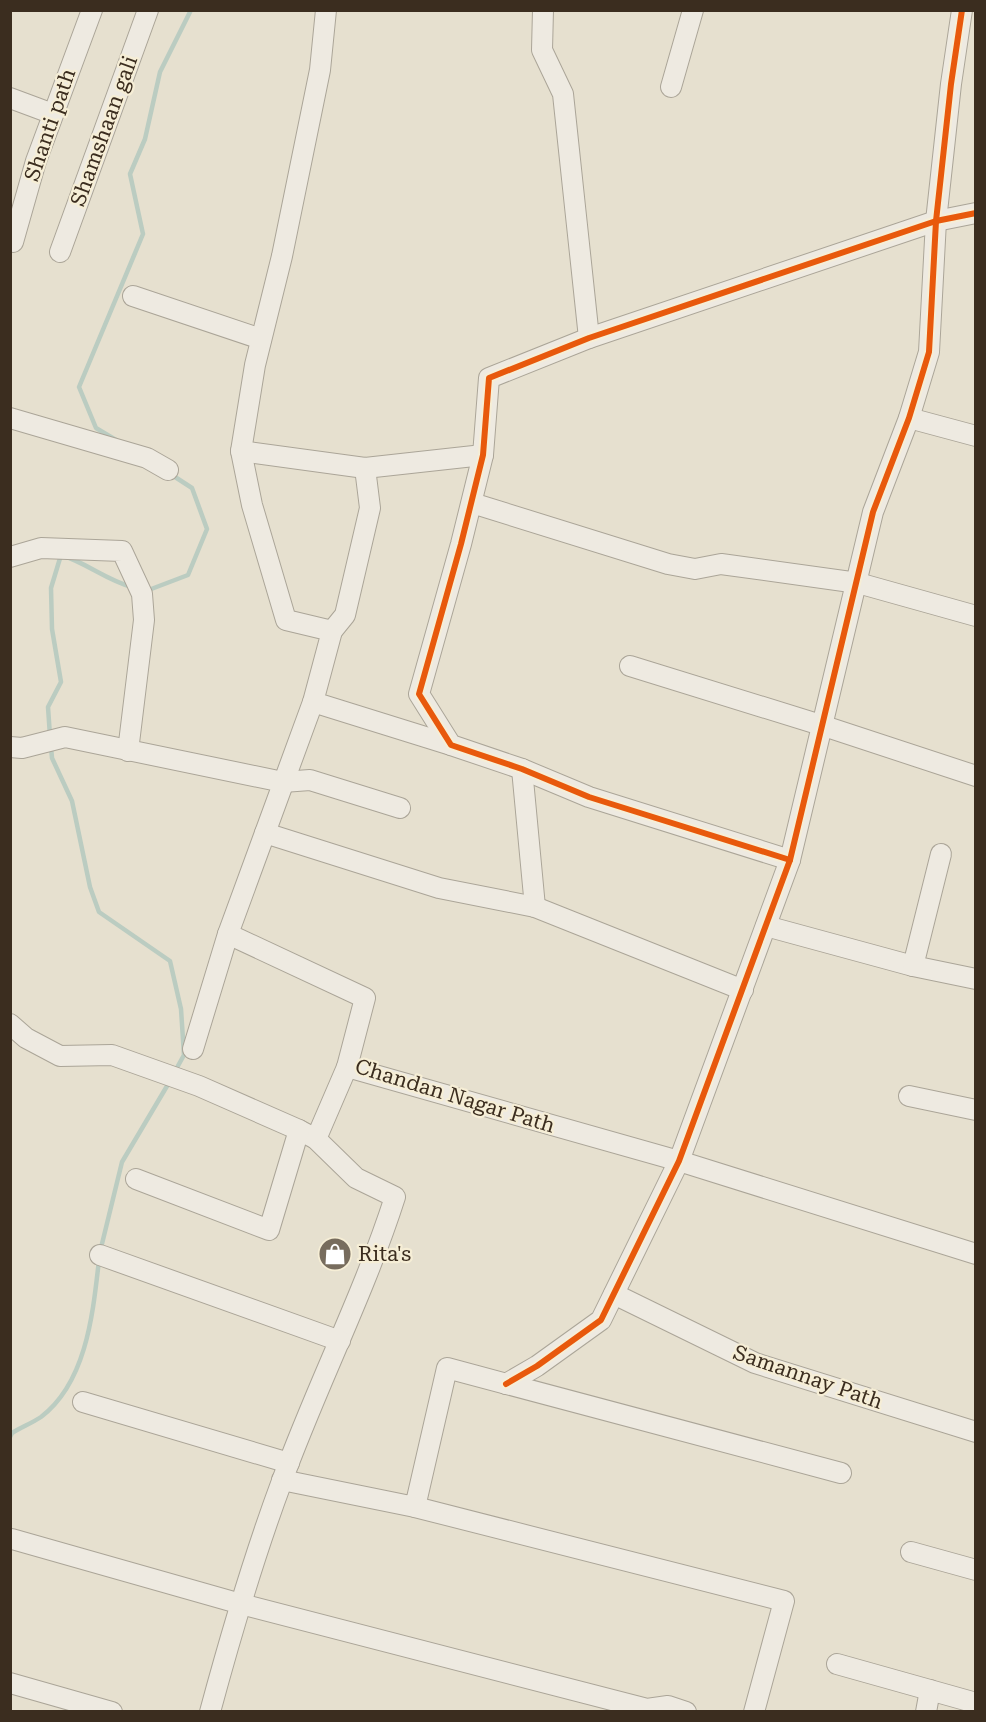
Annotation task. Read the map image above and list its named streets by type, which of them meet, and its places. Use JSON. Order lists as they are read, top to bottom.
{
  "streets": {
    "street": [
      "Shanti path",
      "Shamshaan gali",
      "Chandan Nagar Path",
      "Samannay Path"
    ]
  },
  "places": {
    "shop": ["Rita's"]
  }
}
